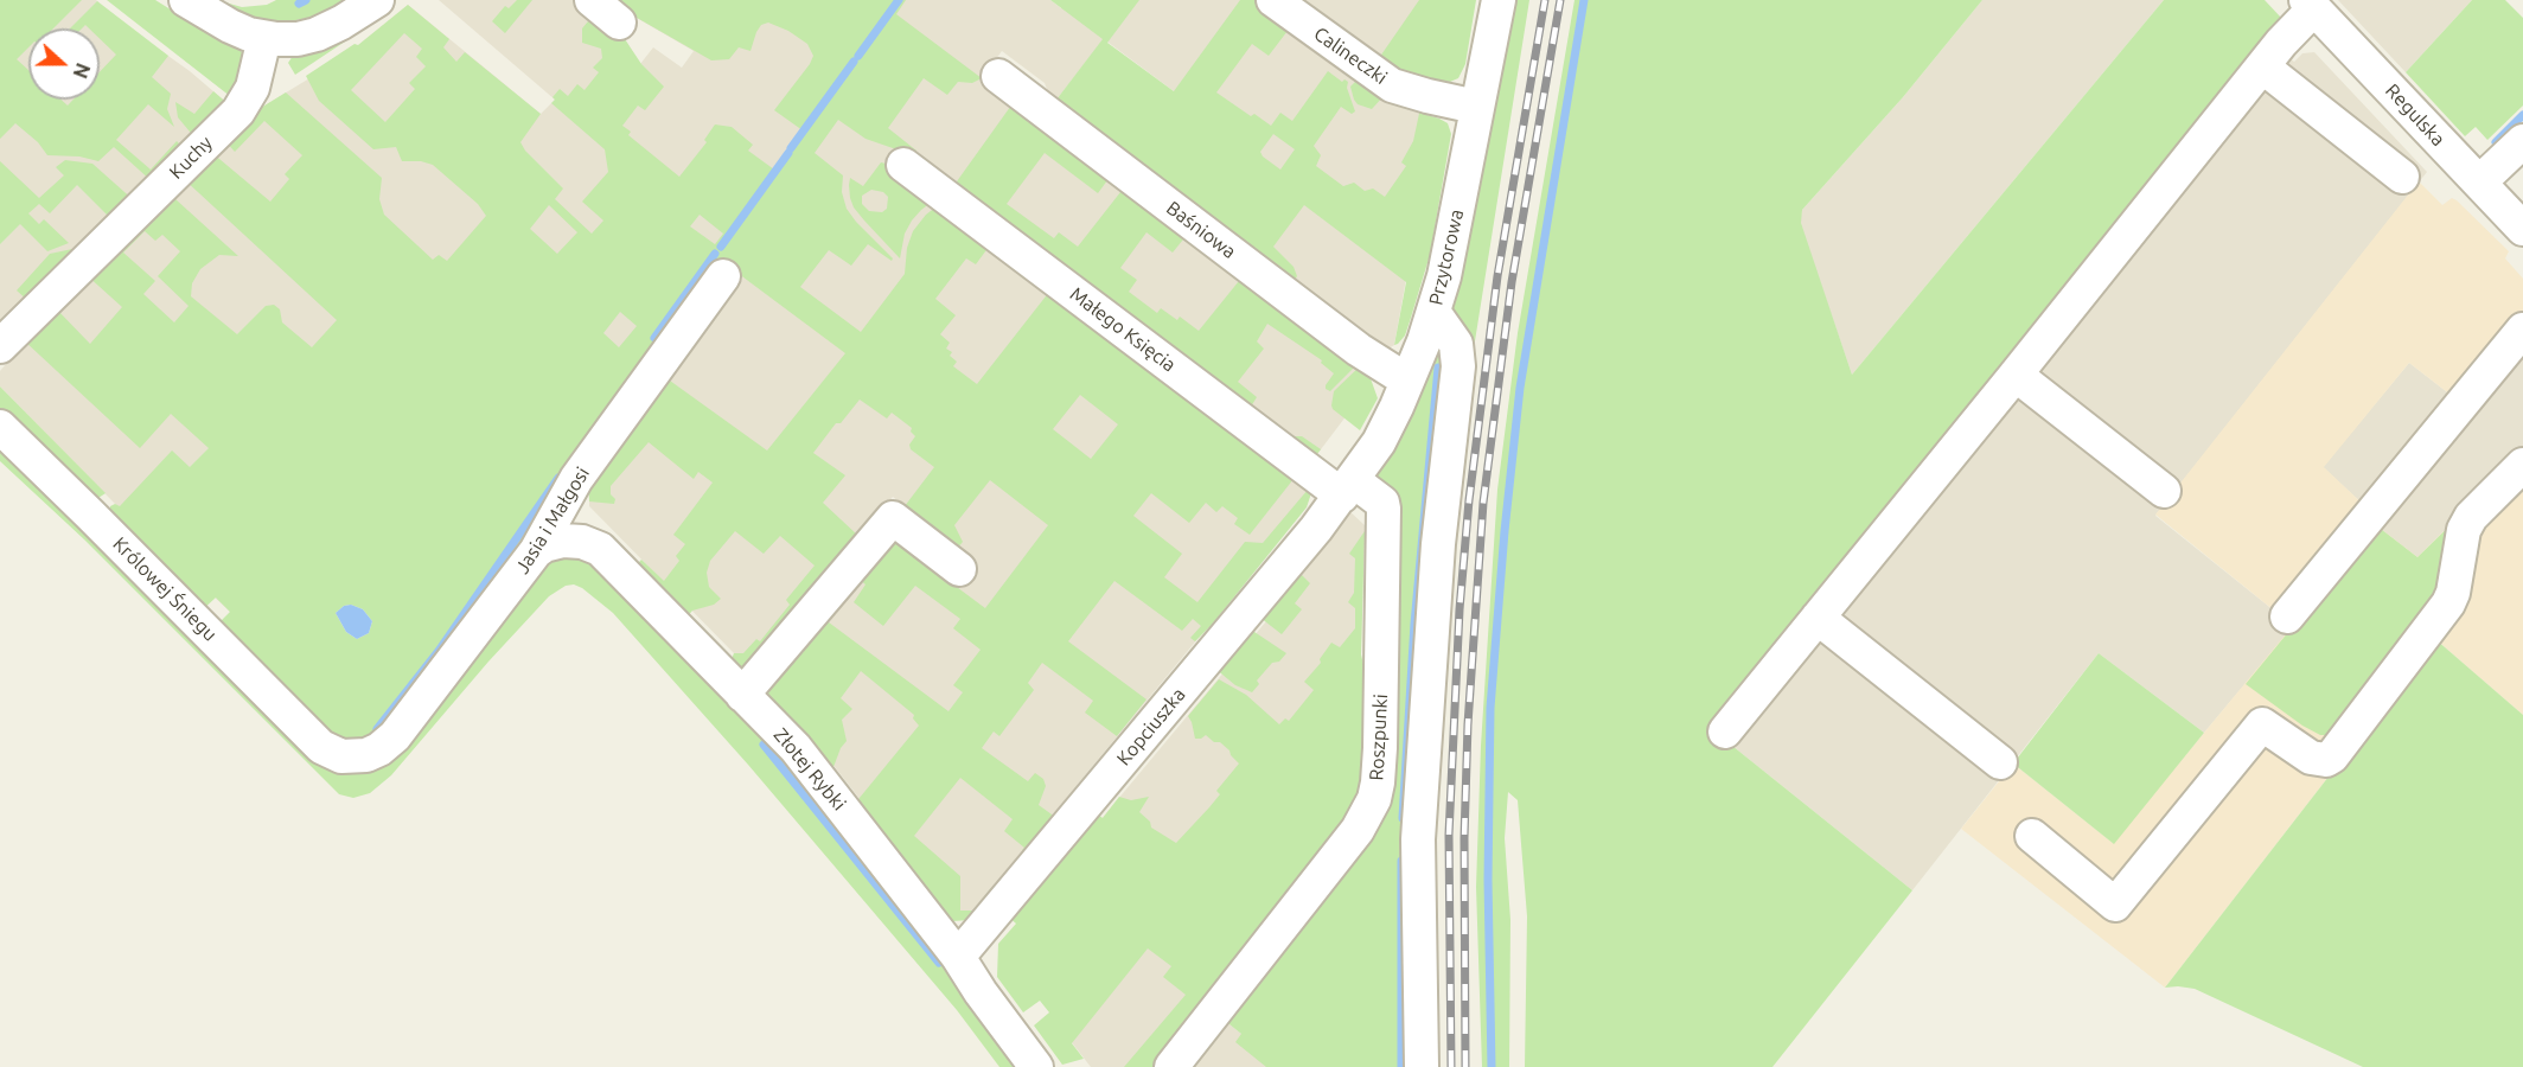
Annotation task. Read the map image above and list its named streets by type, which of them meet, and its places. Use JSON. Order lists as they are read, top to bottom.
{
  "streets": {
    "street": [
      "Calineczki",
      "Regulska",
      "Kuchy",
      "Baśniowa",
      "Przytorowa",
      "Małego Księcia",
      "Jasia i Małgosi",
      "Królowej Śniegu",
      "Kopciuszka",
      "Roszpunki",
      "Złotej Rybki"
    ]
  },
  "crossings": [
    ["Calineczki", "Przytorowa"],
    ["Baśniowa", "Przytorowa"],
    ["Przytorowa", "Małego Księcia"],
    ["Przytorowa", "Kopciuszka"],
    ["Przytorowa", "Roszpunki"],
    ["Małego Księcia", "Kopciuszka"],
    ["Małego Księcia", "Roszpunki"],
    ["Jasia i Małgosi", "Królowej Śniegu"],
    ["Jasia i Małgosi", "Złotej Rybki"],
    ["Kopciuszka", "Roszpunki"],
    ["Kopciuszka", "Złotej Rybki"]
  ],
  "north": "right"
}
